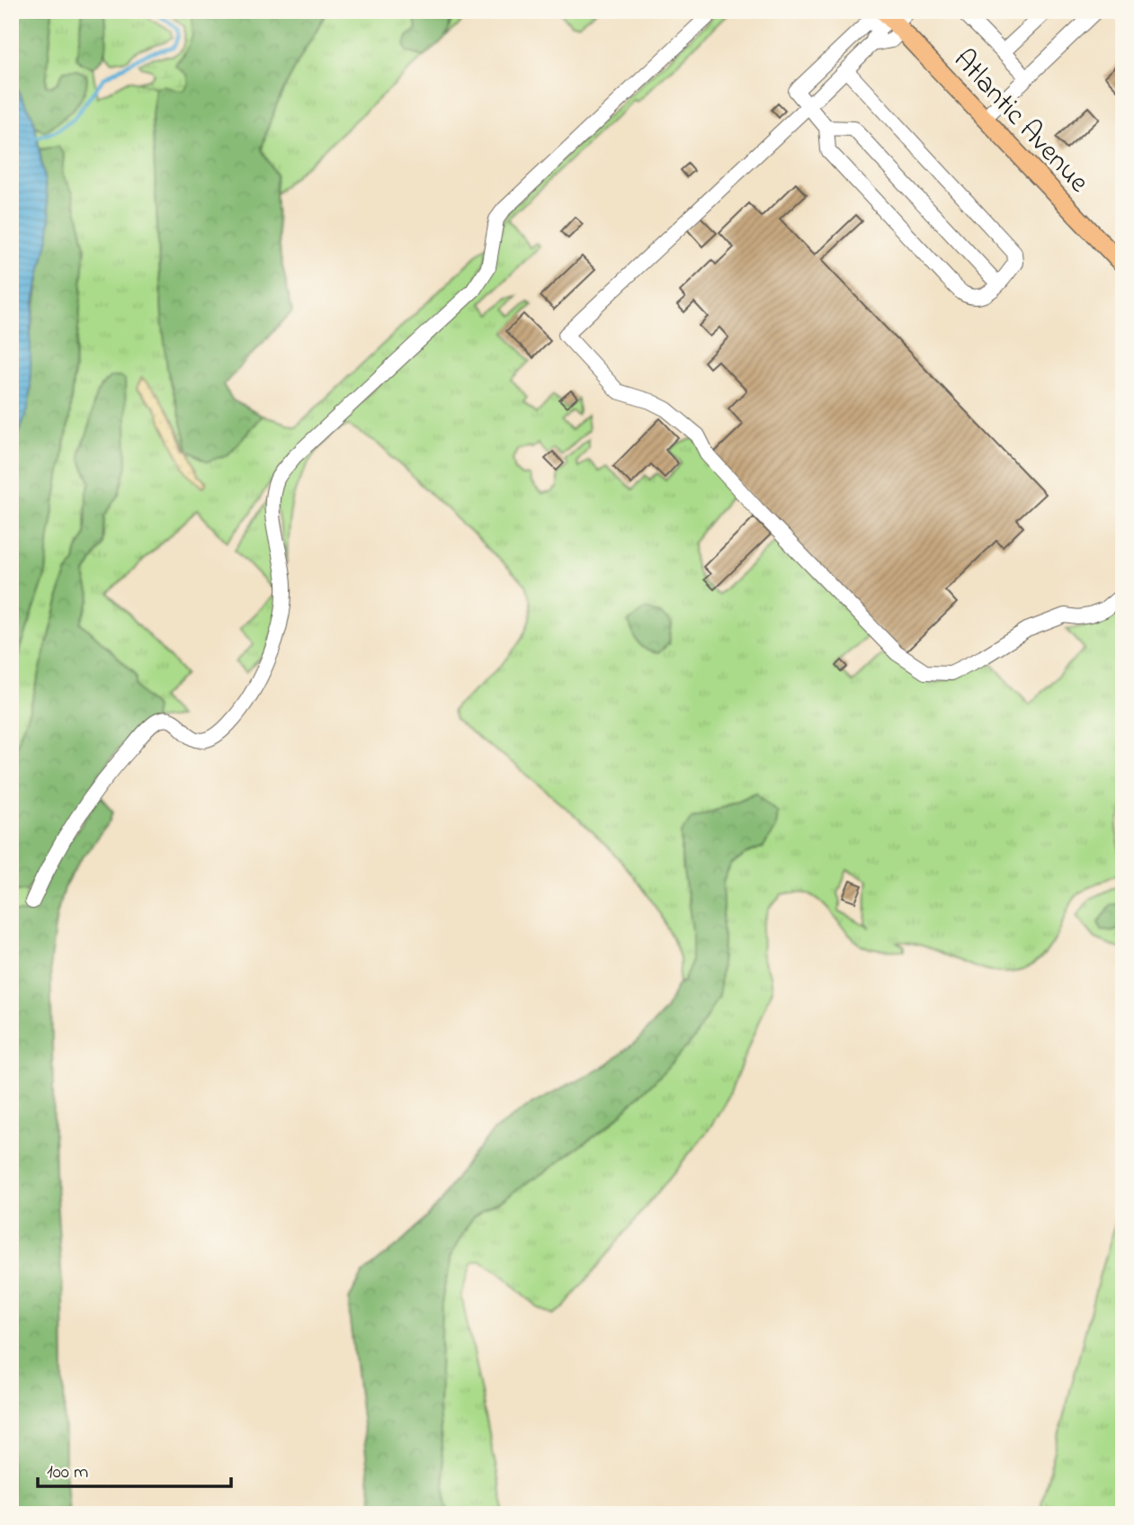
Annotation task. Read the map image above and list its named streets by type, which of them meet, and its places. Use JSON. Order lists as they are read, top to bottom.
{
  "streets": {
    "main road": ["Atlantic Avenue"]
  },
  "scale_bar": "100 m"
}
